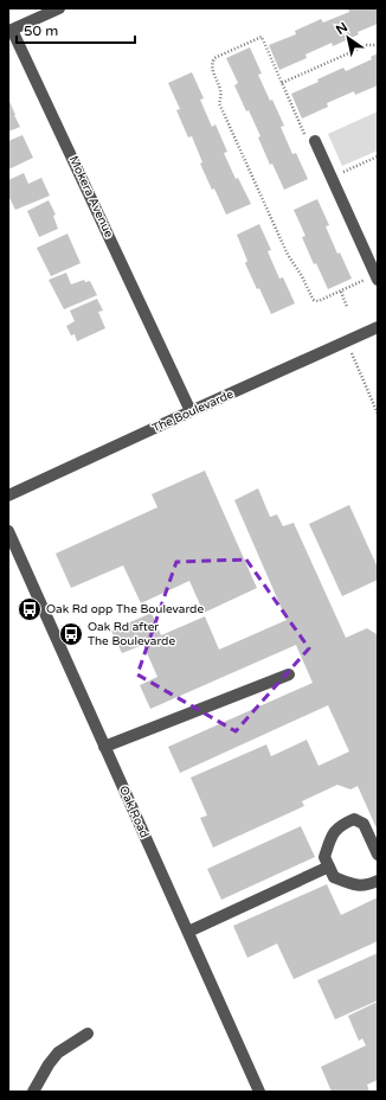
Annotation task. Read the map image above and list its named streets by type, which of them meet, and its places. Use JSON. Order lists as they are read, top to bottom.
{
  "streets": {
    "street": ["Mokera Avenue", "The Boulevarde", "Oak Road"]
  },
  "crossings": [
    ["Mokera Avenue", "The Boulevarde"]
  ],
  "places": {
    "bus stop": ["Oak Rd opp The Boulevarde", "Oak Rd after The Boulevarde"]
  },
  "scale_bar": "50 m",
  "north": "top left"
}
